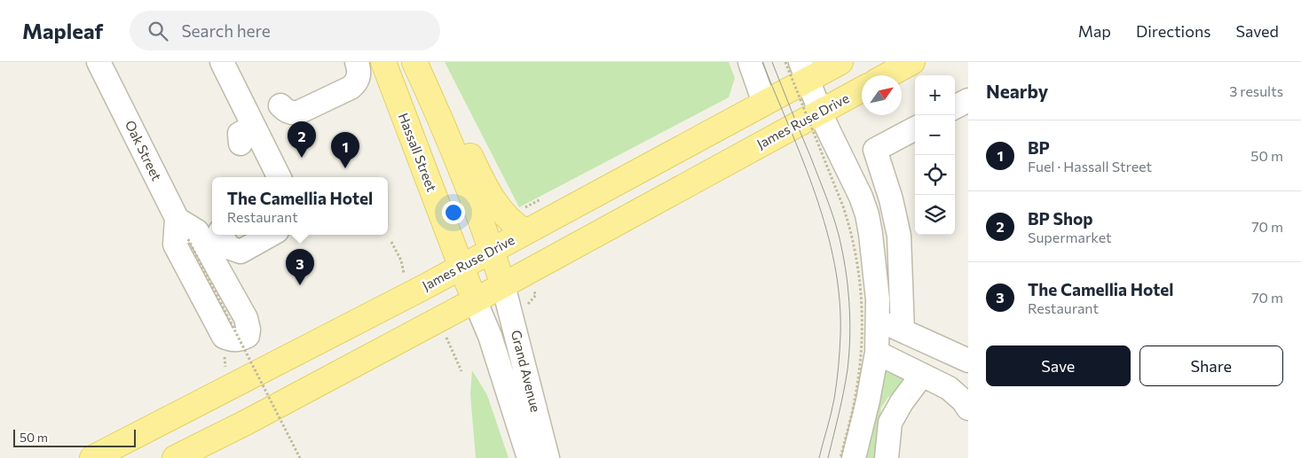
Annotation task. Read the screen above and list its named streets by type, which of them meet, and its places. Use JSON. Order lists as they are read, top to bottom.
{
  "streets": {
    "main road": ["James Ruse Drive", "Hassall Street"],
    "street": ["Oak Street", "Grand Avenue"]
  },
  "crossings": [
    ["James Ruse Drive", "Hassall Street"],
    ["James Ruse Drive", "Grand Avenue"],
    ["Hassall Street", "Grand Avenue"]
  ],
  "scale_bar": "50 m",
  "north": "top right",
  "page": {
    "header": "Mapleaf",
    "search": "Search here",
    "nav": ["Map", "Directions", "Saved"],
    "heading": ["Nearby", "3 results"],
    "map_buttons": ["+", "−"],
    "list": [
      {
        "mark": "1",
        "name": "BP",
        "note": "Fuel · Hassall Street",
        "value": "50 m"
      },
      {
        "mark": "2",
        "name": "BP Shop",
        "note": "Supermarket",
        "value": "70 m"
      },
      {
        "mark": "3",
        "name": "The Camellia Hotel",
        "note": "Restaurant",
        "value": "70 m"
      }
    ],
    "pins": ["2", "1", "3"],
    "popup": ["The Camellia Hotel", "Restaurant"],
    "buttons": ["Save", "Share"],
    "scale": "50 m"
  }
}
